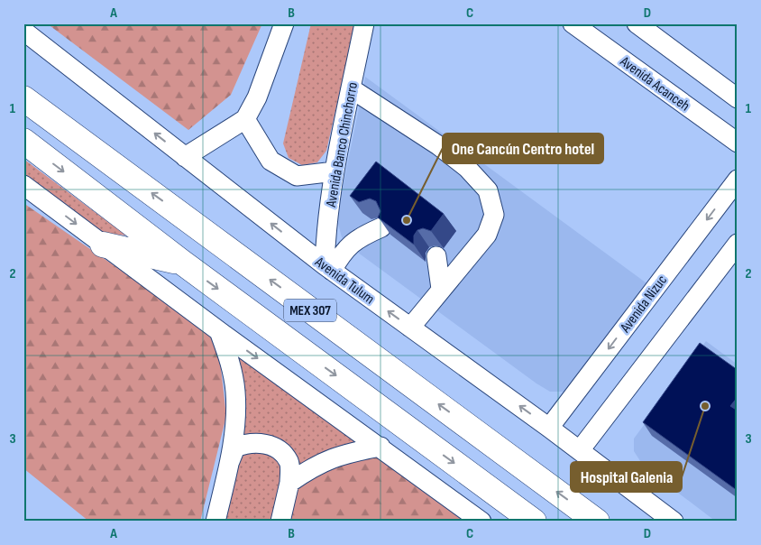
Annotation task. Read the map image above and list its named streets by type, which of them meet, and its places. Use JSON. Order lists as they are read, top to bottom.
{
  "streets": {
    "main road": ["MEX 307"],
    "street": [
      "Avenida Acanceh",
      "Avenida Banco Chinchorro",
      "Avenida Tulum",
      "Avenida Nizuc"
    ]
  },
  "crossings": [
    ["Avenida Banco Chinchorro", "Avenida Tulum"],
    ["Avenida Tulum", "Avenida Nizuc"]
  ],
  "places": ["One Cancún Centro hotel", "Hospital Galenia"],
  "grid": {
    "columns": [
      "A",
      "B",
      "C",
      "D"
    ],
    "rows": ["1", "2", "3"]
  }
}
